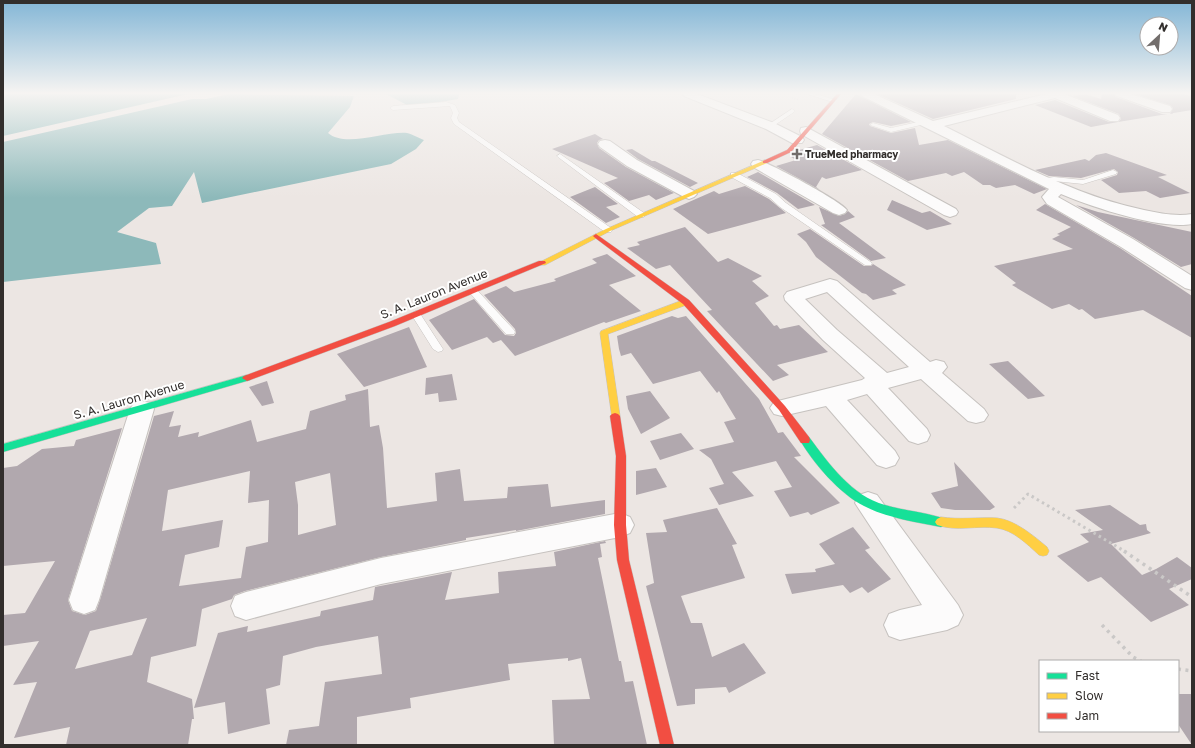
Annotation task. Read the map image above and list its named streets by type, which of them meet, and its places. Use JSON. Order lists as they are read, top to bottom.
{
  "streets": {
    "main road": ["S. A. Lauron Avenue"]
  },
  "places": {
    "health": ["TrueMed pharmacy"]
  },
  "legend": ["Fast", "Slow", "Jam"],
  "north": "top right"
}
